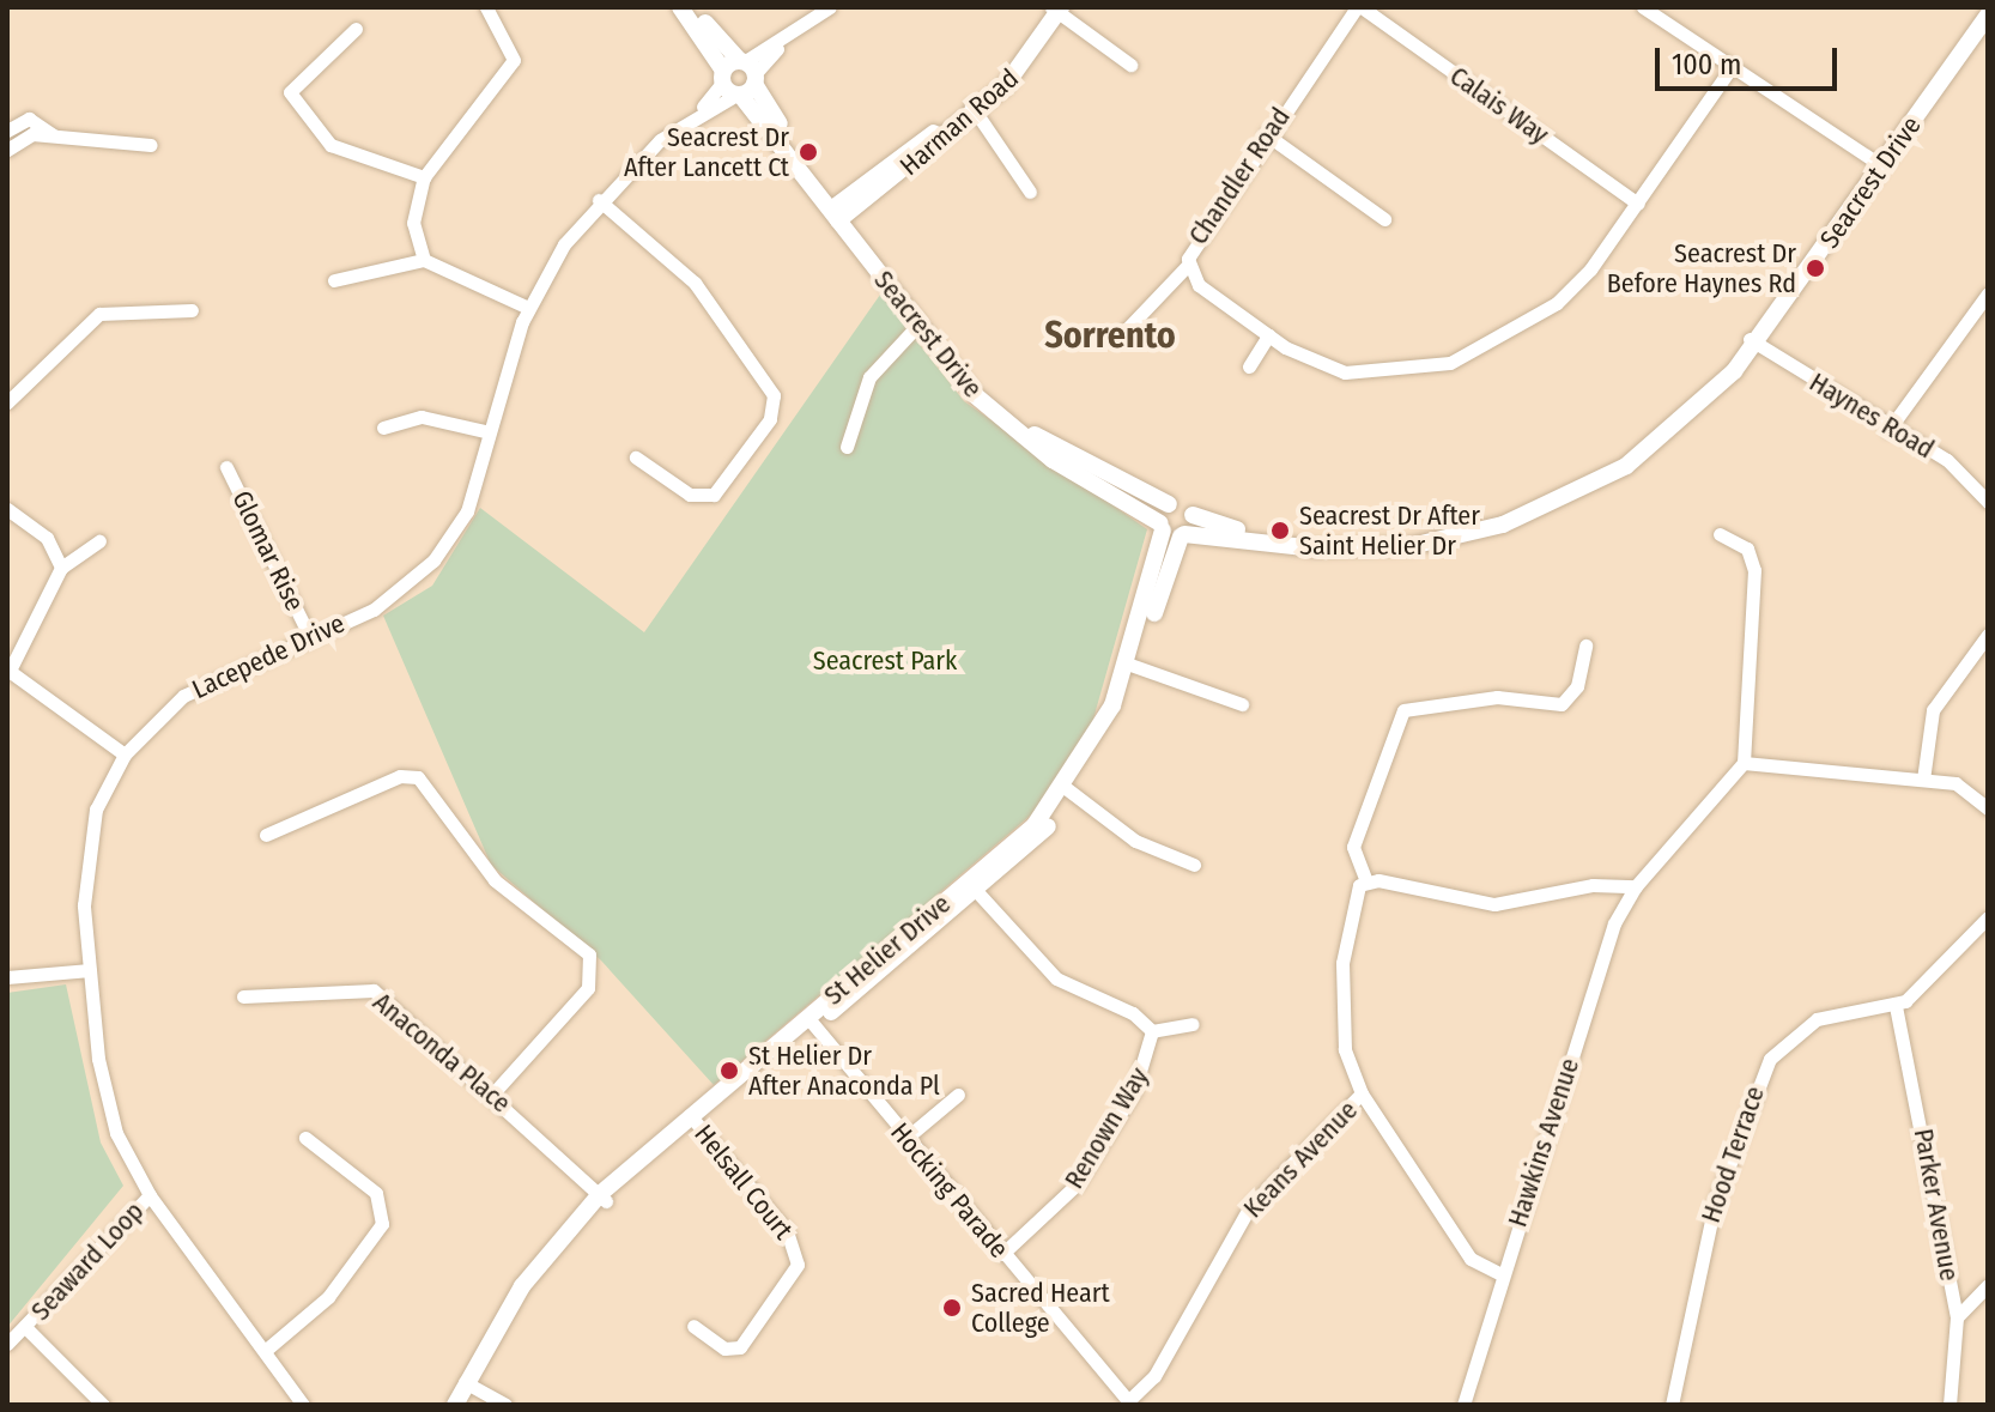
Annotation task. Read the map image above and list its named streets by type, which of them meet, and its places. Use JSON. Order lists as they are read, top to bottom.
{
  "streets": {
    "main road": ["Harman Road", "Seacrest Drive", "St Helier Drive"],
    "street": [
      "Calais Way",
      "Chandler Road",
      "Haynes Road",
      "Glomar Rise",
      "Lacepede Drive",
      "Anaconda Place",
      "Renown Way",
      "Hawkins Avenue",
      "Hood Terrace",
      "Keans Avenue",
      "Helsall Court",
      "Hocking Parade",
      "Parker Avenue",
      "Seaward Loop"
    ]
  },
  "crossings": [
    ["Calais Way", "Chandler Road"],
    ["Harman Road", "Seacrest Drive"],
    ["Seacrest Drive", "Haynes Road"],
    ["Seacrest Drive", "Lacepede Drive"],
    ["Seacrest Drive", "St Helier Drive"],
    ["Glomar Rise", "Lacepede Drive"],
    ["Lacepede Drive", "Seaward Loop"],
    ["St Helier Drive", "Anaconda Place"],
    ["St Helier Drive", "Renown Way"],
    ["St Helier Drive", "Helsall Court"],
    ["St Helier Drive", "Hocking Parade"],
    ["Renown Way", "Hocking Parade"],
    ["Hood Terrace", "Parker Avenue"],
    ["Keans Avenue", "Hocking Parade"]
  ],
  "districts": ["Sorrento"],
  "parks": ["Seacrest Park"],
  "places": [
    "Seacrest Dr After Lancett Ct",
    "Seacrest Dr Before Haynes Rd",
    "Seacrest Dr After Saint Helier Dr",
    "St Helier Dr After Anaconda Pl",
    "Sacred Heart College"
  ],
  "scale_bar": "100 m"
}
